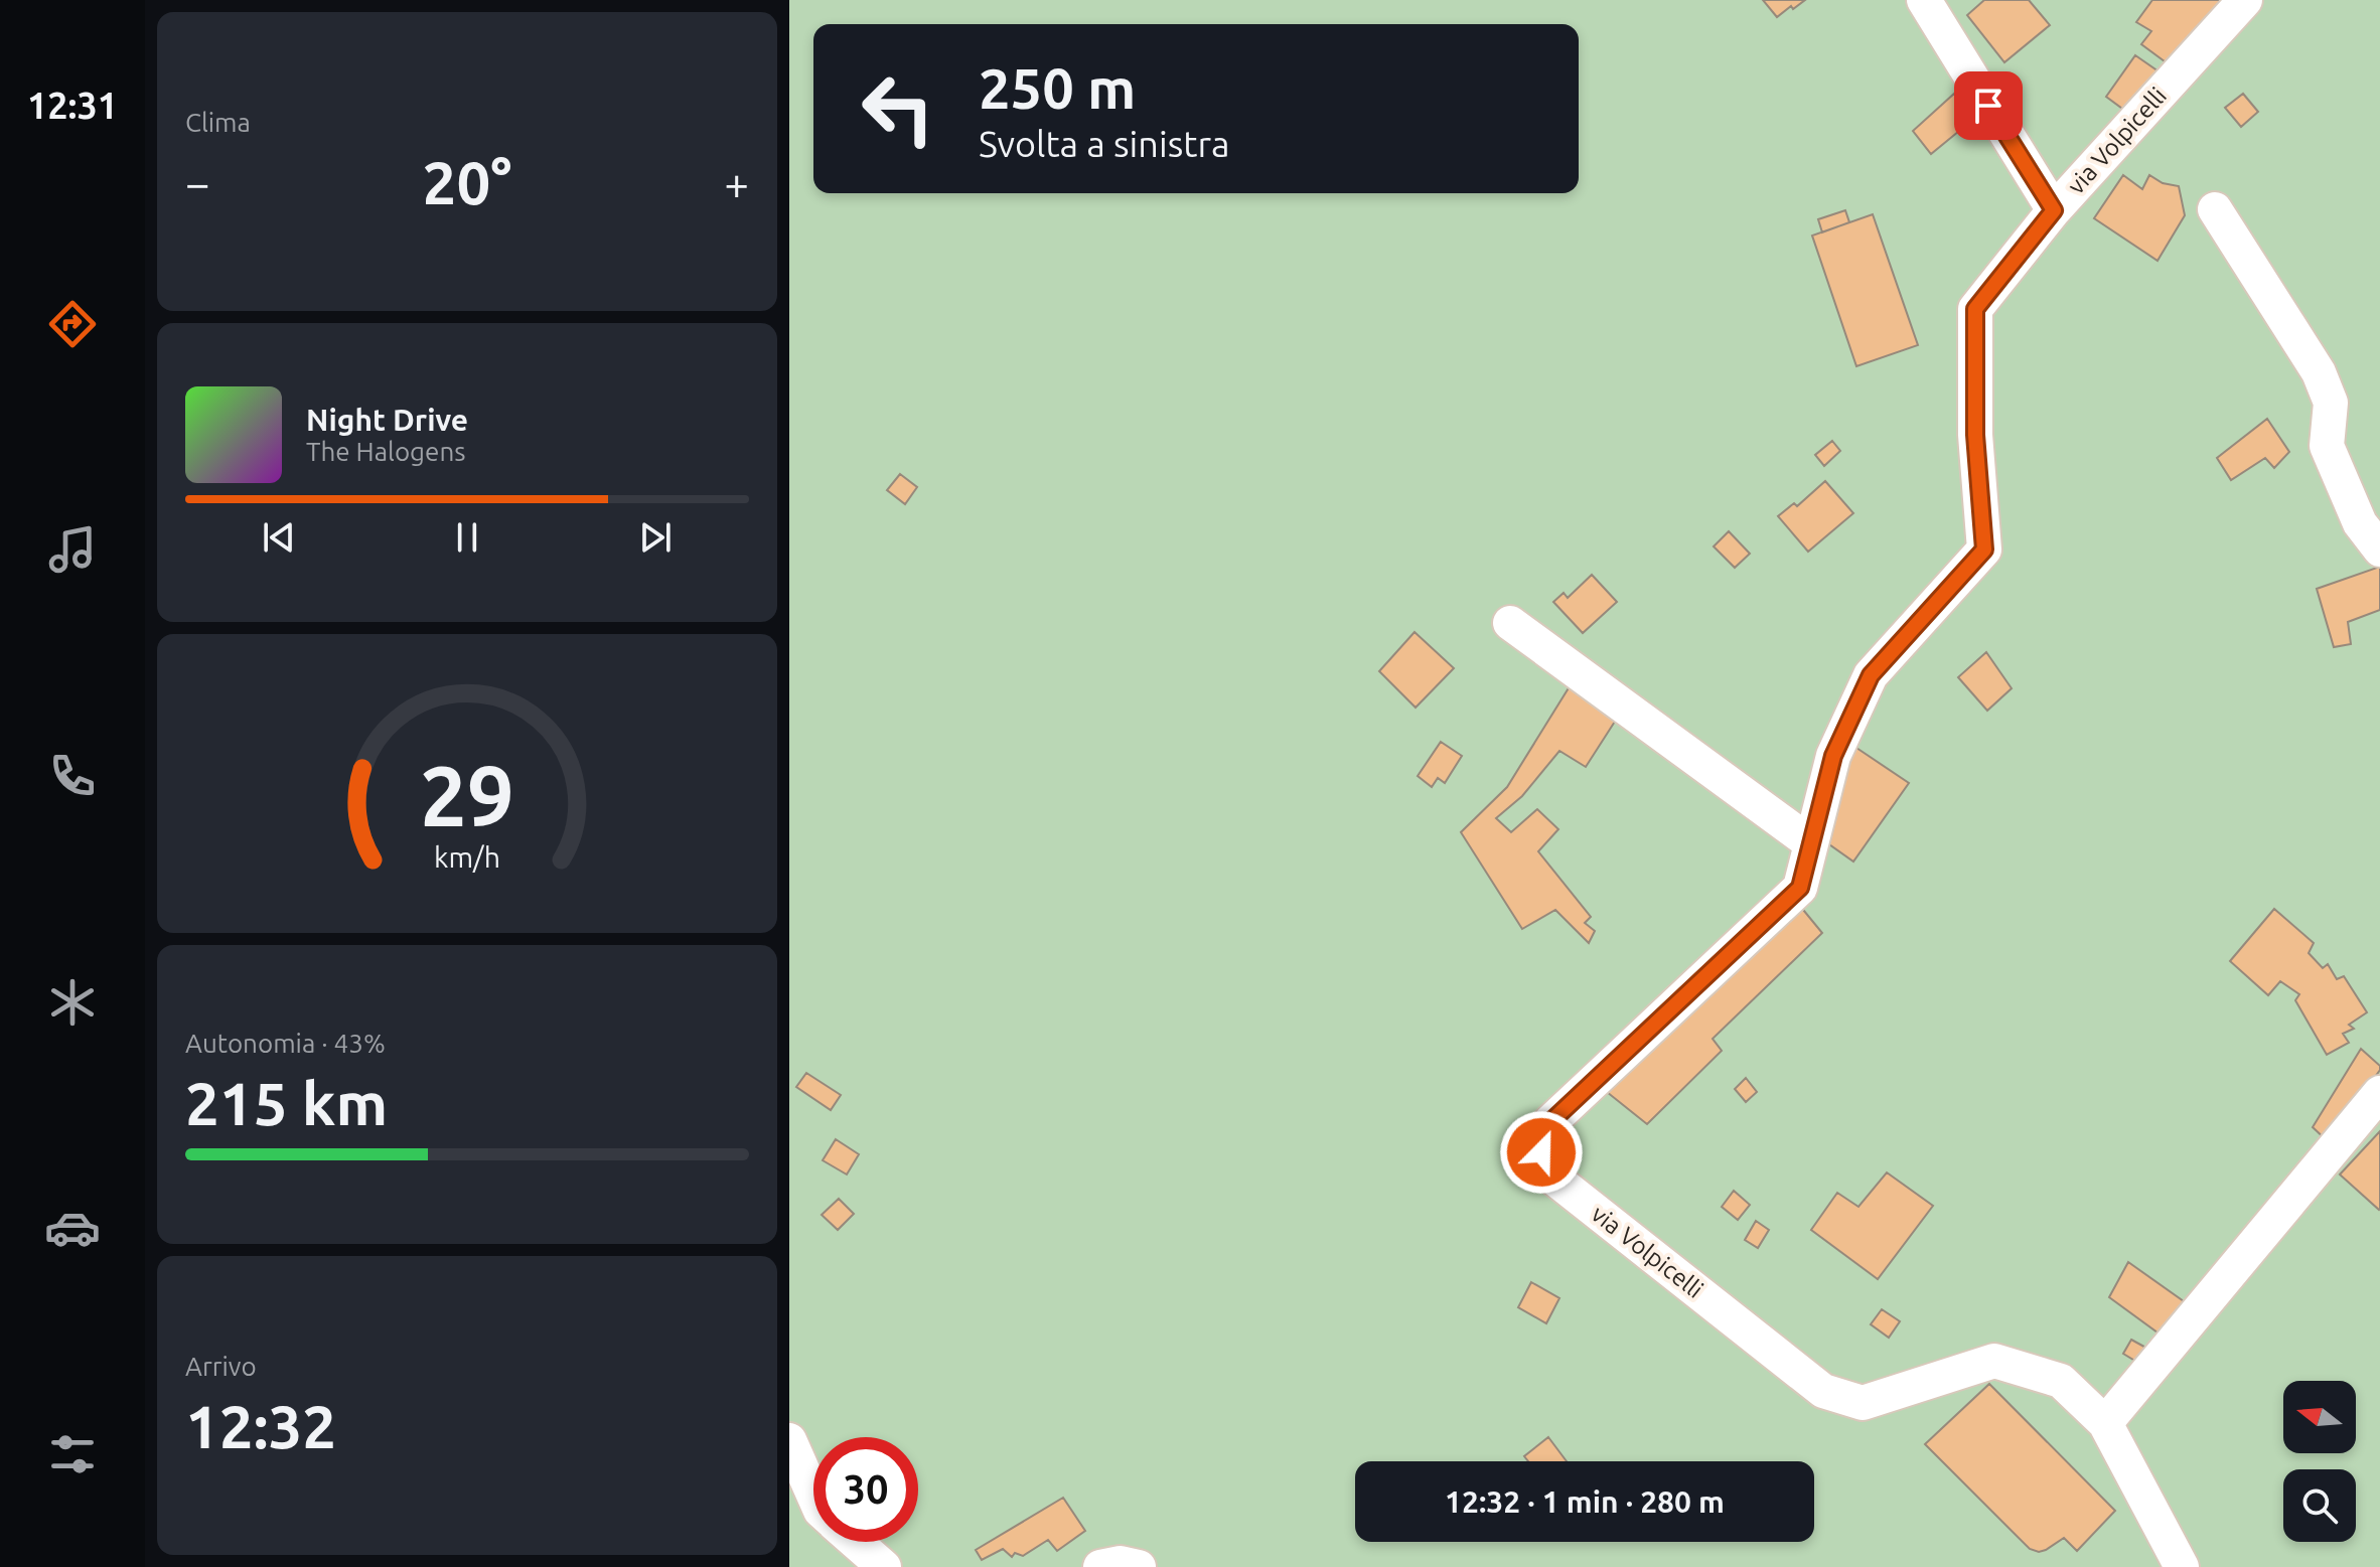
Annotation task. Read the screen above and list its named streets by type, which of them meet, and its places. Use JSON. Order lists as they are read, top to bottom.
{
  "streets": {
    "street": ["via Volpicelli"]
  },
  "north": "left",
  "page": {
    "tabs": "12:31",
    "tile": [
      "Clima",
      ["Autonomia · 43%", "215 km"],
      ["Arrivo", "12:32"]
    ],
    "turn": ["250 m", "Svolta a sinistra"],
    "heat": ["−", "20°", "+"],
    "song": ["Night Drive", "The Halogens"],
    "limit": "30",
    "trip": "12:32 · 1 min · 280 m",
    "gauge": ["29", "km/h"]
  }
}
